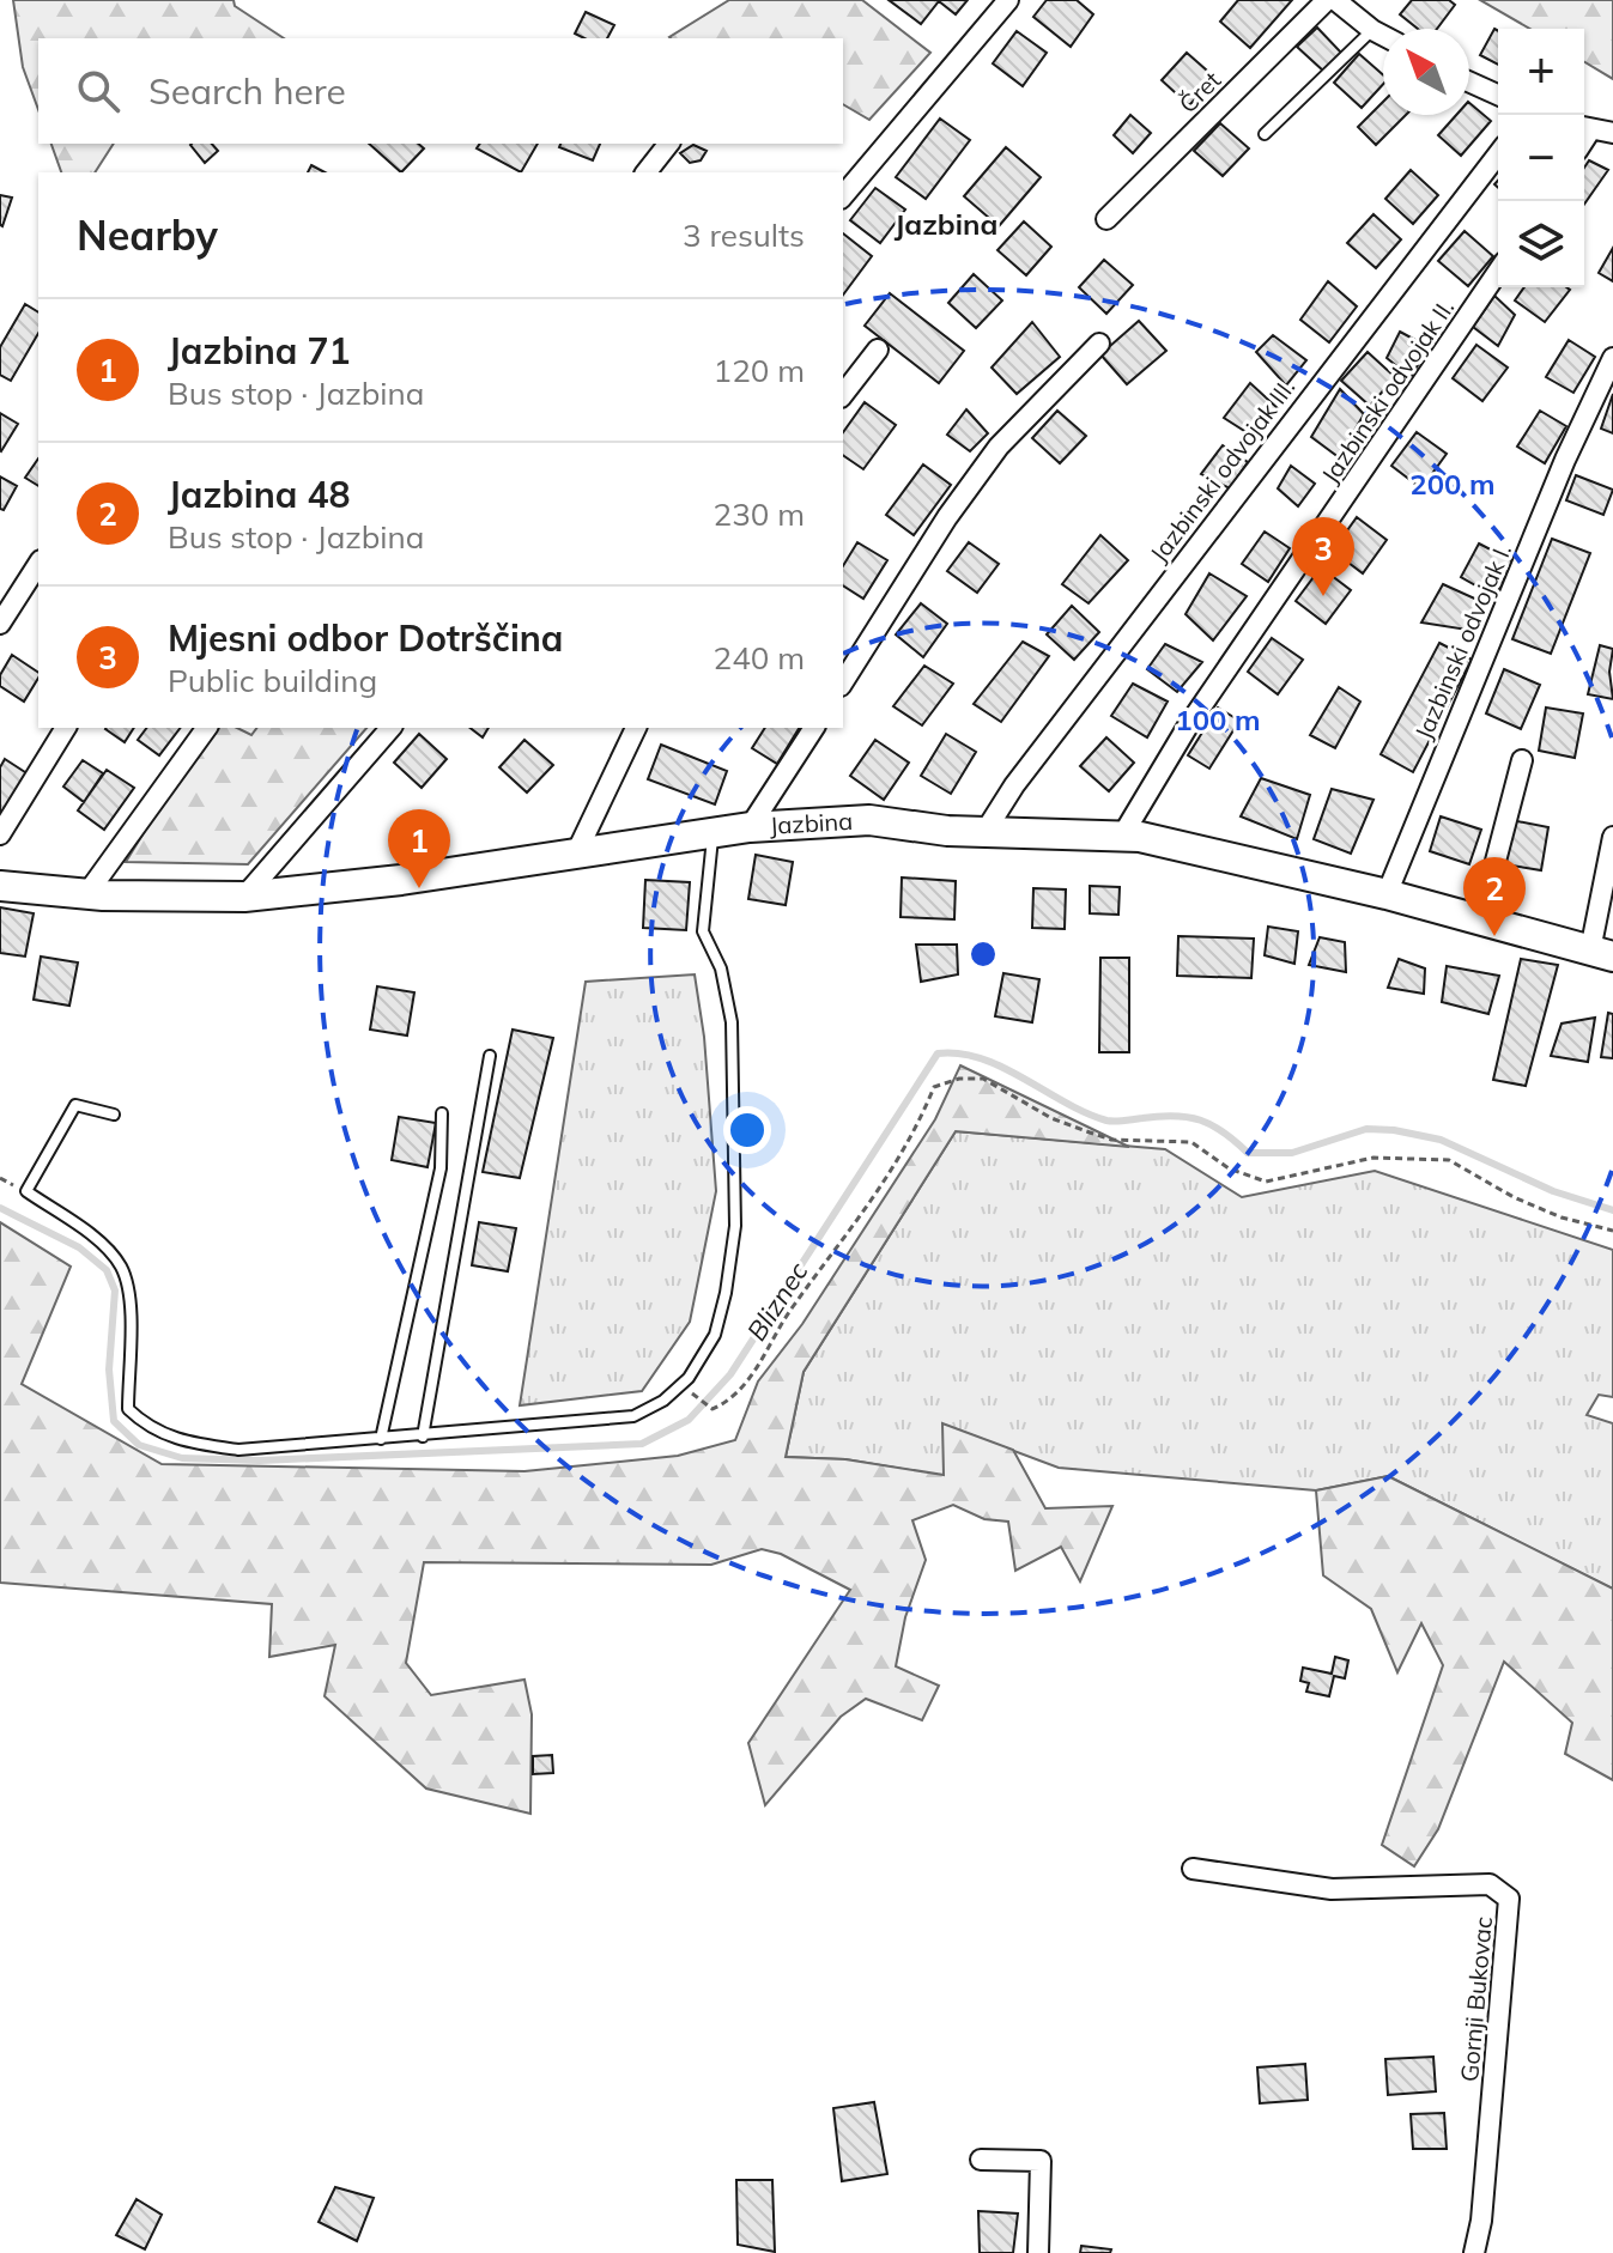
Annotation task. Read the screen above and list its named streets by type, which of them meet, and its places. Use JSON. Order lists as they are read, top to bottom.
{
  "streets": {
    "street": [
      "Čret",
      "Jazbinski odvojak II.",
      "Jazbinski odvojak III.",
      "Jazbinski odvojak I.",
      "Jazbina",
      "Gornji Bukovac"
    ]
  },
  "crossings": [
    ["Jazbinski odvojak II.", "Jazbina"],
    ["Jazbinski odvojak III.", "Jazbina"],
    ["Jazbinski odvojak I.", "Jazbina"]
  ],
  "districts": ["Jazbina"],
  "water": ["Bliznec"],
  "north": "top left",
  "page": {
    "map_buttons": ["+", "−"],
    "search": "Search here",
    "heading": ["Nearby", "3 results"],
    "list": [
      {
        "mark": "1",
        "name": "Jazbina 71",
        "note": "Bus stop · Jazbina",
        "value": "120 m"
      },
      {
        "mark": "2",
        "name": "Jazbina 48",
        "note": "Bus stop · Jazbina",
        "value": "230 m"
      },
      {
        "mark": "3",
        "name": "Mjesni odbor Dotrščina",
        "note": "Public building",
        "value": "240 m"
      }
    ],
    "pins": ["3", "1", "2"]
  },
  "rings": ["200 m", "100 m"]
}
